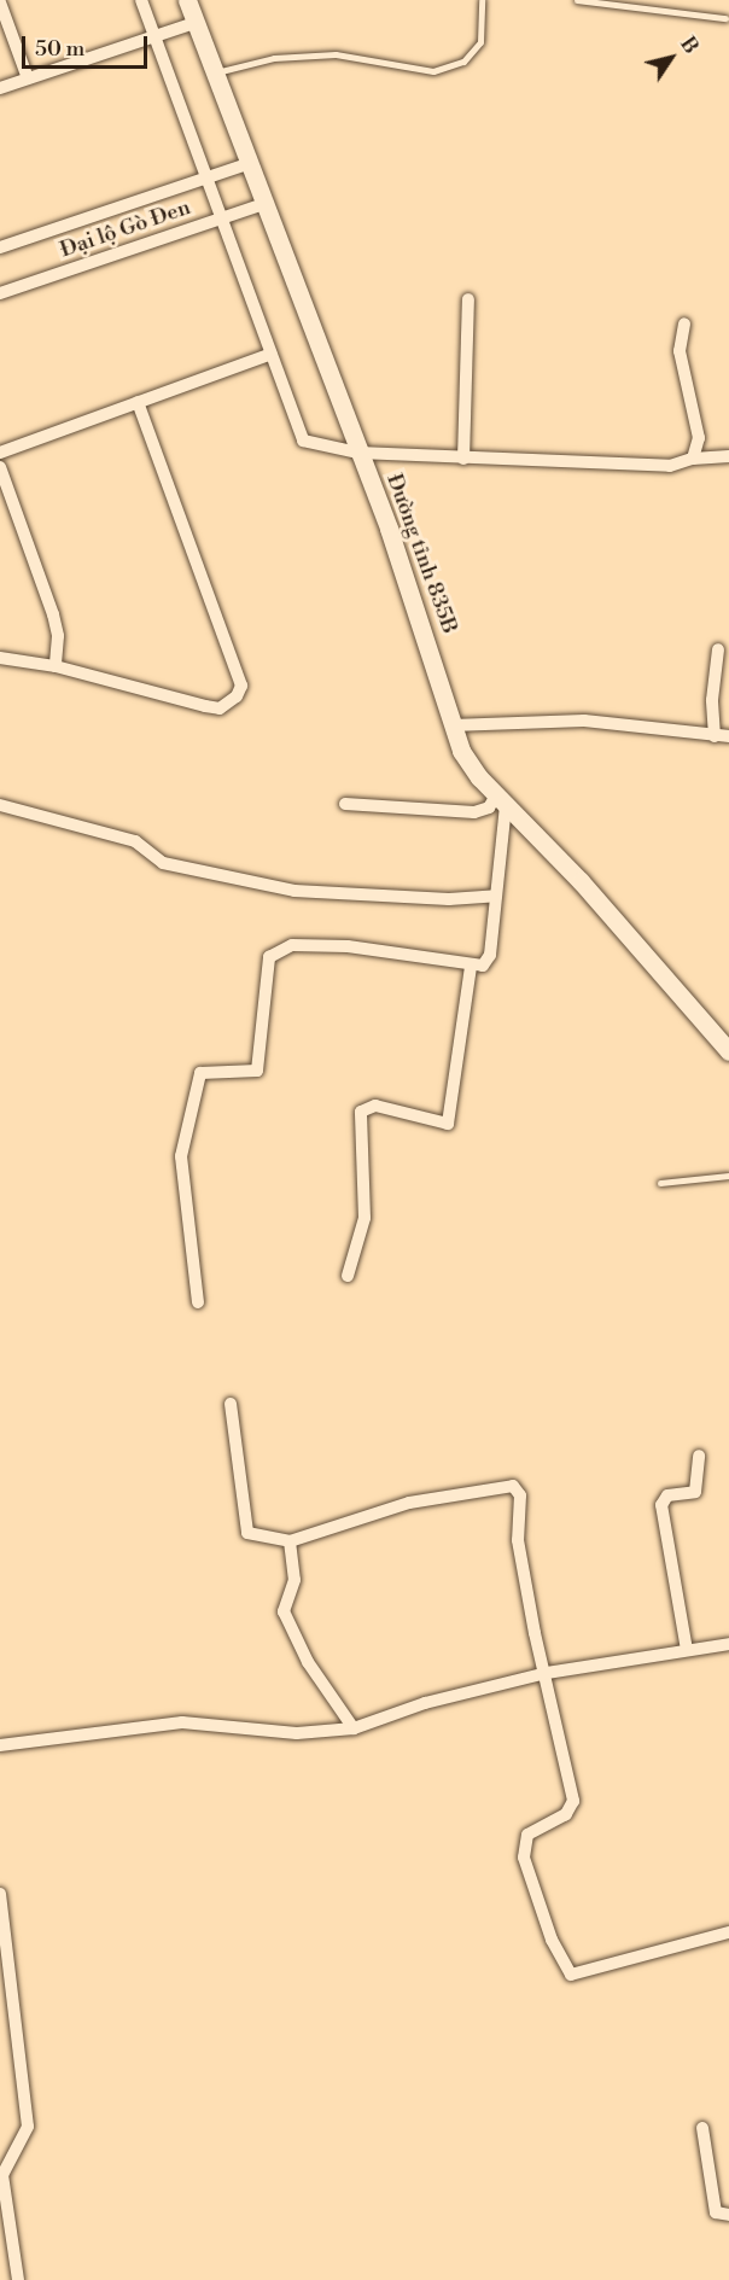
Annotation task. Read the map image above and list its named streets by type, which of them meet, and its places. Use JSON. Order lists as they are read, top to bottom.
{
  "streets": {
    "main road": ["Đường tỉnh 835B"],
    "street": ["Đại lộ Gò Đen"]
  },
  "crossings": [
    ["Đại lộ Gò Đen", "Đường tỉnh 835B"]
  ],
  "scale_bar": "50 m",
  "north": "top right"
}
